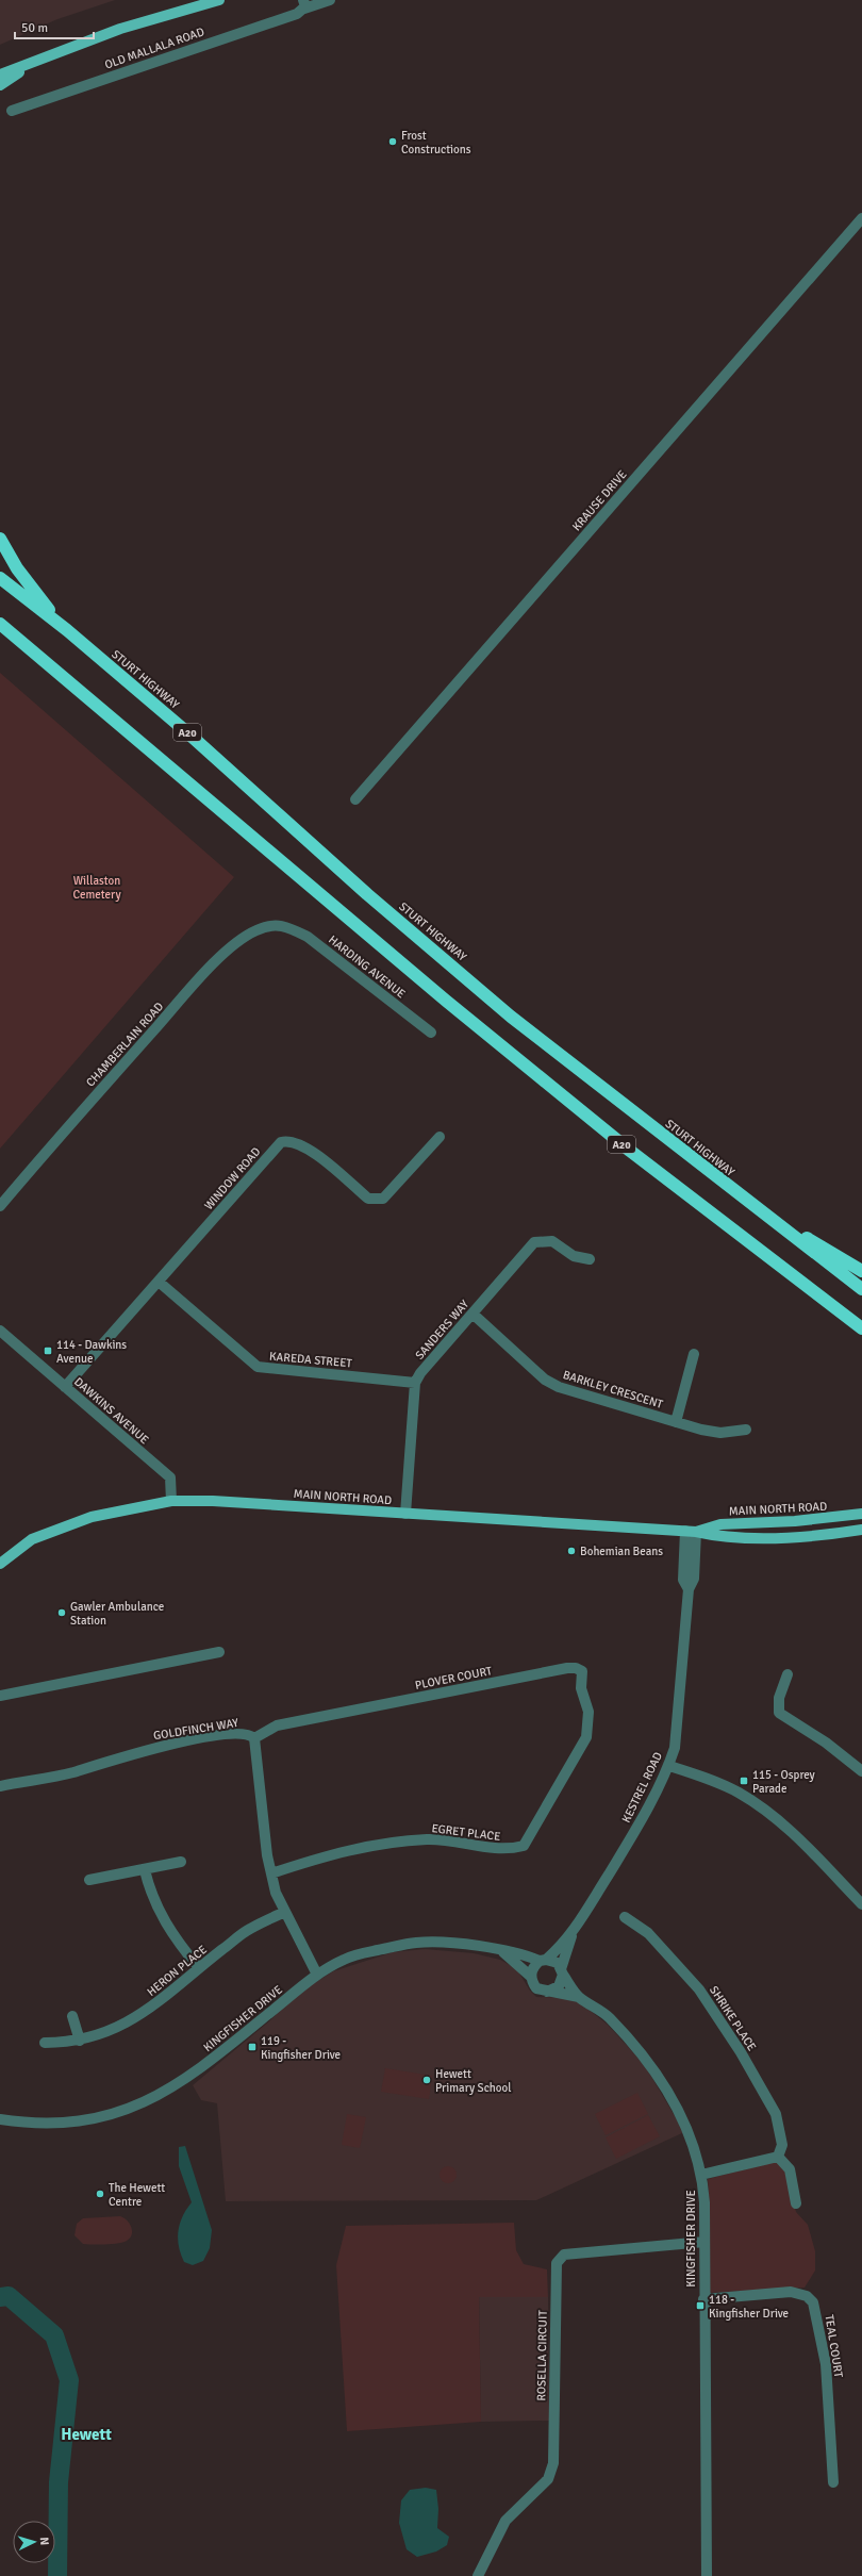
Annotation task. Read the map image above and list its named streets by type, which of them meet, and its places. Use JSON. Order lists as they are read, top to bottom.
{
  "streets": {
    "highway": ["STURT HIGHWAY", "A20"],
    "main road": ["MAIN NORTH ROAD"],
    "street": [
      "OLD MALLALA ROAD",
      "KRAUSE DRIVE",
      "HARDING AVENUE",
      "CHAMBERLAIN ROAD",
      "WINDOW ROAD",
      "SANDERS WAY",
      "KAREDA STREET",
      "BARKLEY CRESCENT",
      "DAWKINS AVENUE",
      "PLOVER COURT",
      "GOLDFINCH WAY",
      "KESTREL ROAD",
      "EGRET PLACE",
      "HERON PLACE",
      "KINGFISHER DRIVE",
      "SHRIKE PLACE",
      "TEAL COURT",
      "ROSELLA CIRCUIT"
    ]
  },
  "crossings": [
    ["HARDING AVENUE", "CHAMBERLAIN ROAD"],
    ["WINDOW ROAD", "KAREDA STREET"],
    ["WINDOW ROAD", "DAWKINS AVENUE"],
    ["SANDERS WAY", "KAREDA STREET"],
    ["SANDERS WAY", "BARKLEY CRESCENT"],
    ["DAWKINS AVENUE", "MAIN NORTH ROAD"],
    ["MAIN NORTH ROAD", "KESTREL ROAD"],
    ["PLOVER COURT", "GOLDFINCH WAY"],
    ["PLOVER COURT", "EGRET PLACE"],
    ["KESTREL ROAD", "KINGFISHER DRIVE"],
    ["KINGFISHER DRIVE", "TEAL COURT"],
    ["KINGFISHER DRIVE", "ROSELLA CIRCUIT"]
  ],
  "districts": ["Hewett"],
  "parks": ["Willaston Cemetery"],
  "places": {
    "other": [
      "Frost Constructions",
      "Bohemian Beans",
      "Gawler Ambulance Station",
      "Hewett Primary School",
      "The Hewett Centre"
    ],
    "transit": [
      "114 - Dawkins Avenue",
      "115 - Osprey Parade",
      "119 - Kingfisher Drive",
      "118 - Kingfisher Drive"
    ]
  },
  "scale_bar": "50 m",
  "north": "right"
}
